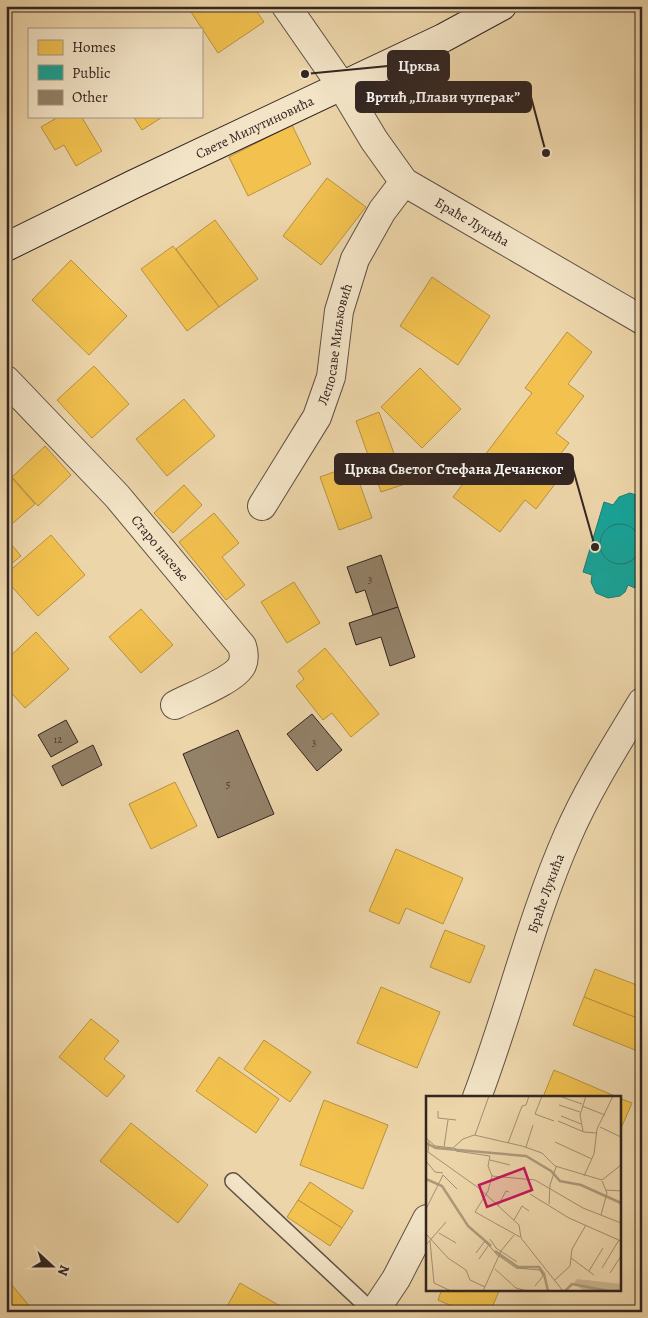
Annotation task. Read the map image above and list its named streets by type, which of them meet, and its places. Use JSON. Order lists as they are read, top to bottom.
{
  "streets": {
    "street": [
      "Свете Милутиновића",
      "Браће Лукића",
      "Лепосаве Миљковић",
      "Старо насеље"
    ]
  },
  "crossings": [
    ["Свете Милутиновића", "Браће Лукића"],
    ["Браће Лукића", "Лепосаве Миљковић"]
  ],
  "places": ["Црква", "Вртић „Плави чуперак”", "Црква Светог Стефана Дечанског"],
  "house_numbers": [
    "3",
    "12",
    "3",
    "5"
  ],
  "legend": ["Homes", "Public", "Other"],
  "north": "right"
}
